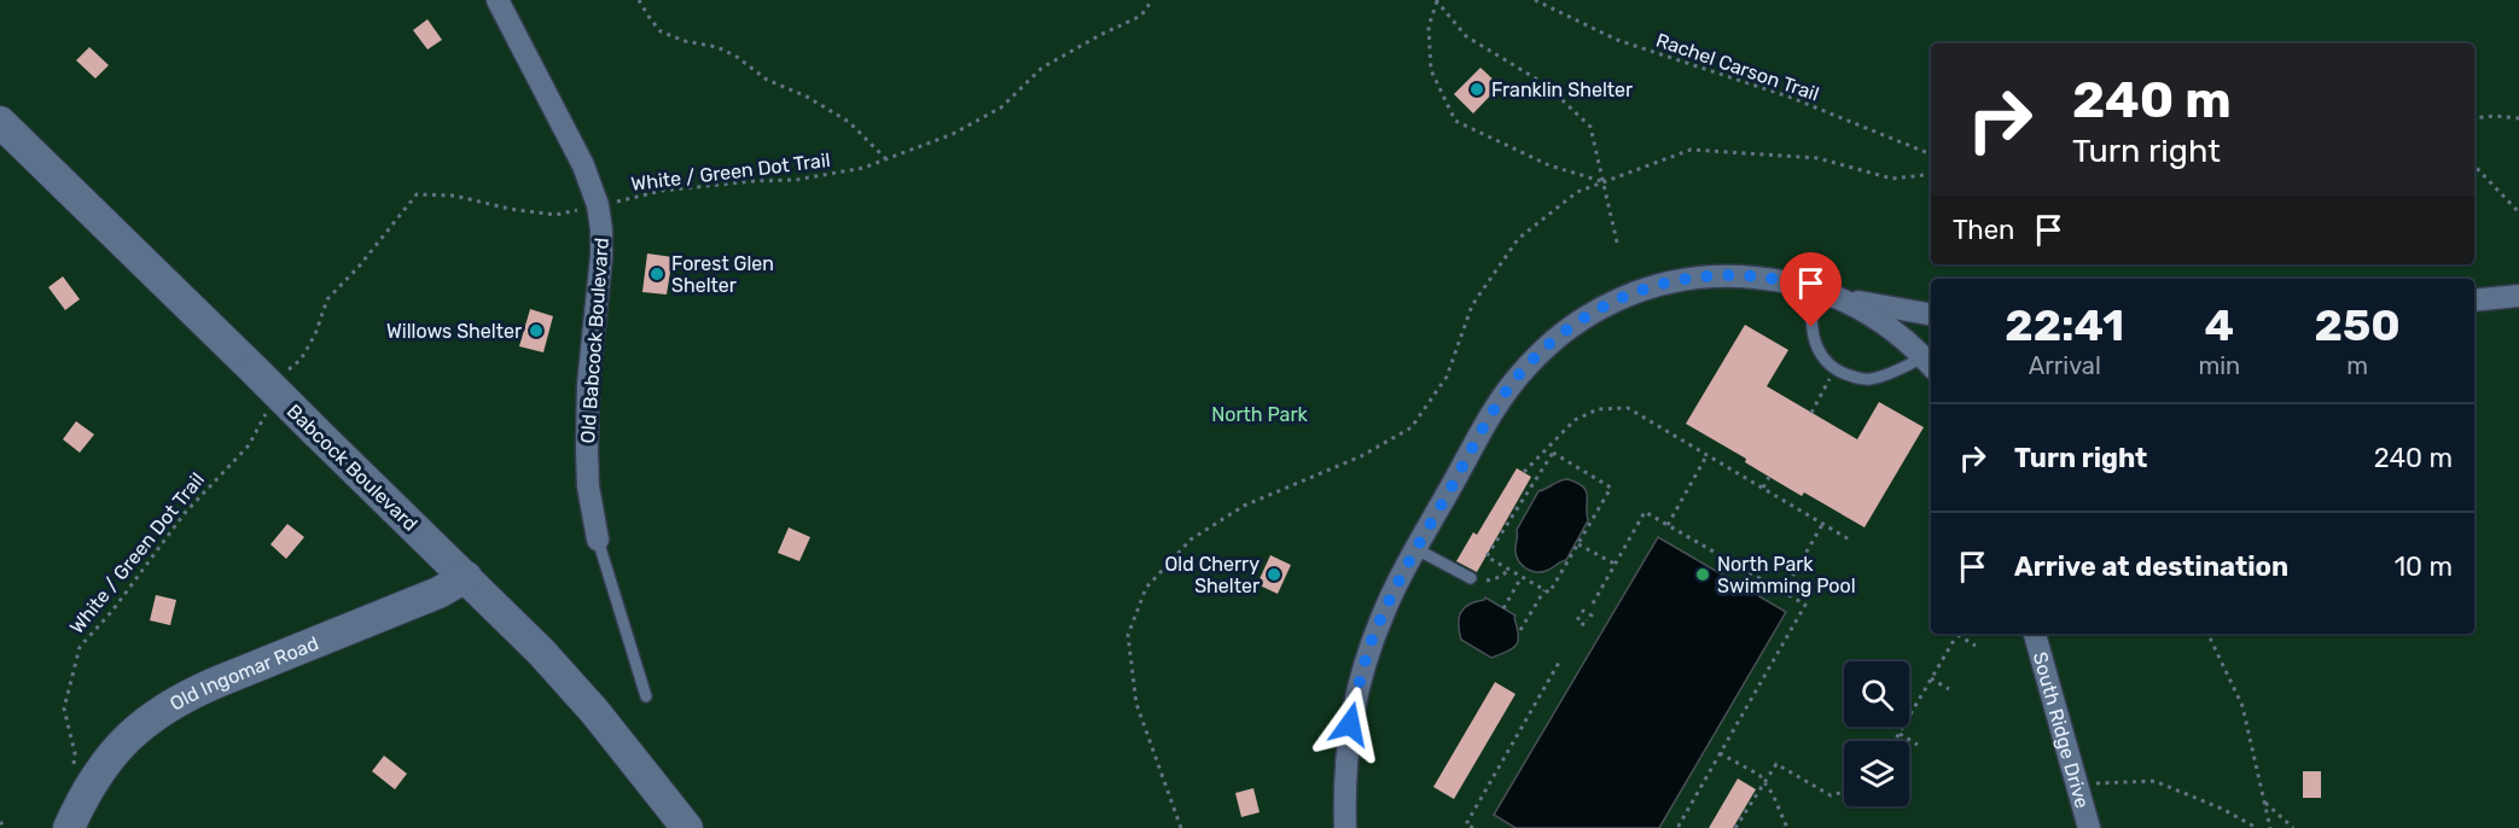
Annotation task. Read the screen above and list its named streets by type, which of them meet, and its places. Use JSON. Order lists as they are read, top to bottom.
{
  "streets": {
    "main road": ["Babcock Boulevard", "Old Ingomar Road"],
    "street": ["Old Babcock Boulevard", "South Ridge Drive"],
    "path": ["Rachel Carson Trail", "White / Green Dot Trail"]
  },
  "crossings": [
    ["White / Green Dot Trail", "Old Babcock Boulevard"],
    ["White / Green Dot Trail", "Babcock Boulevard"],
    ["Babcock Boulevard", "Old Ingomar Road"]
  ],
  "parks": ["North Park"],
  "places": [
    "Franklin Shelter",
    "Forest Glen Shelter",
    "Willows Shelter",
    "Old Cherry Shelter",
    "North Park Swimming Pool"
  ],
  "page": {
    "turn": ["240 m", "Turn right"],
    "then": "Then",
    "eta": [
      "22:41",
      "Arrival",
      "4",
      "min",
      "250",
      "m"
    ],
    "list": [
      {
        "name": "Turn right",
        "value": "240 m"
      },
      {
        "name": "Arrive at destination",
        "value": "10 m"
      }
    ]
  }
}
